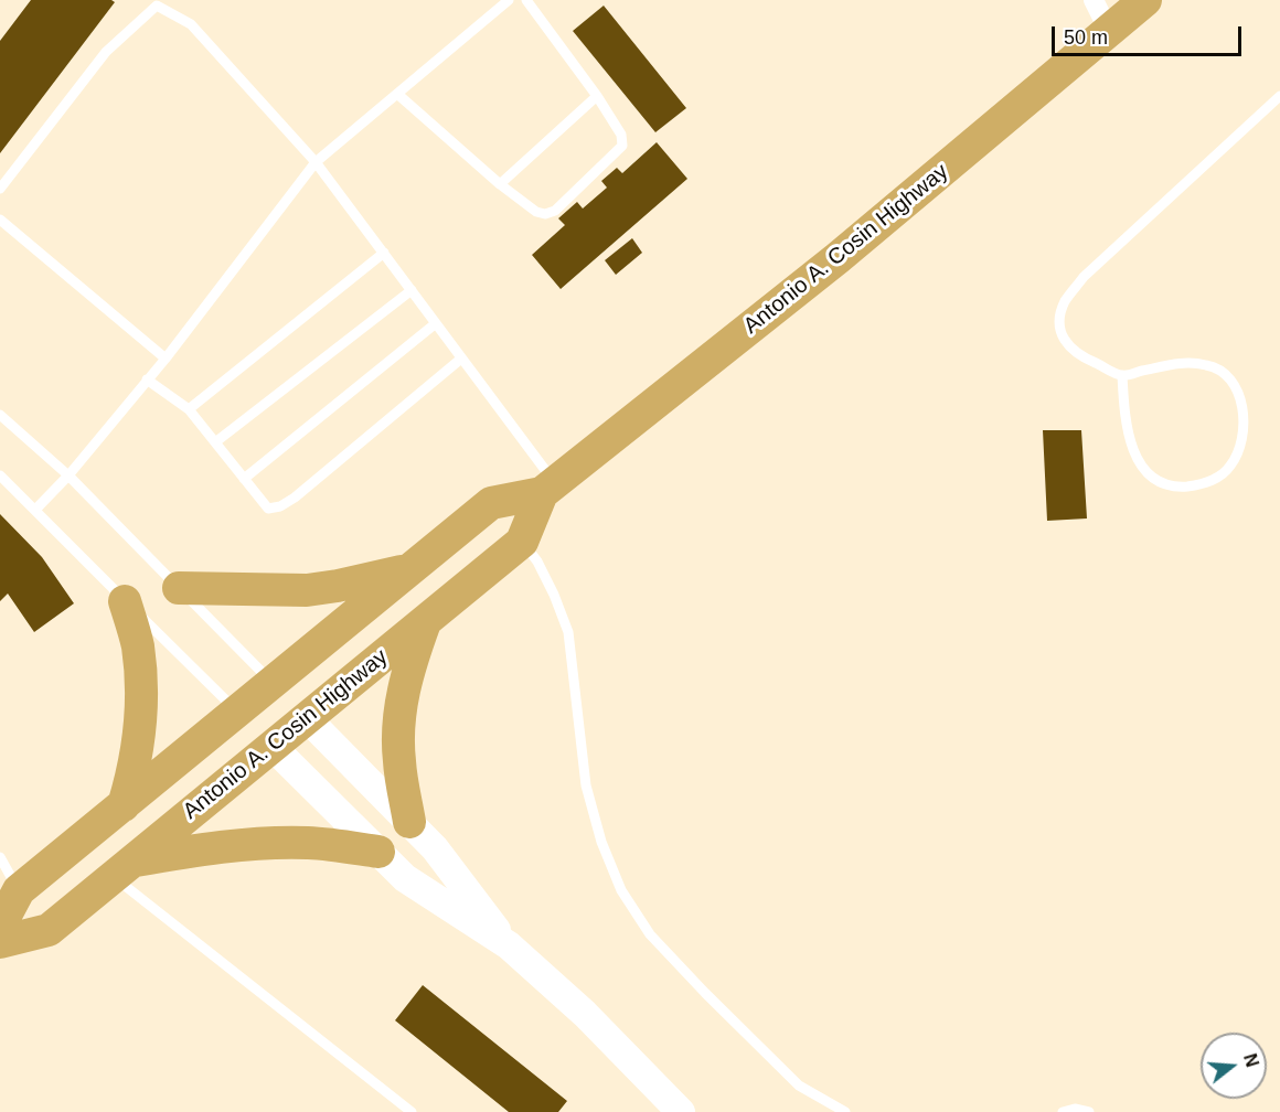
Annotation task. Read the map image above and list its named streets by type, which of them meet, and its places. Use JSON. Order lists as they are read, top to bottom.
{
  "streets": {
    "highway": ["Antonio A. Cosin Highway"]
  },
  "scale_bar": "50 m",
  "north": "right"
}
